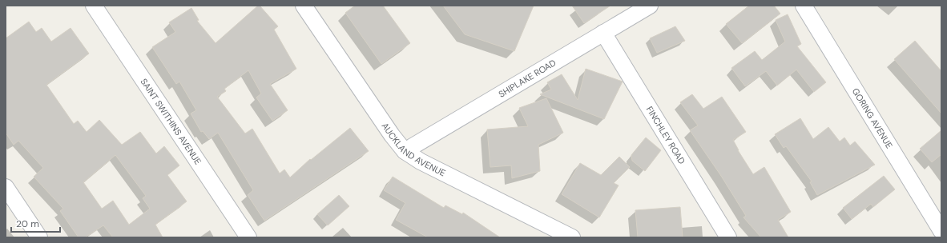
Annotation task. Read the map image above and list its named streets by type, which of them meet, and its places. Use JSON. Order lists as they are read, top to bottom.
{
  "streets": {
    "street": [
      "SHIPLAKE ROAD",
      "GORING AVENUE",
      "SAINT SWITHINS AVENUE",
      "FINCHLEY ROAD",
      "AUCKLAND AVENUE"
    ]
  },
  "crossings": [
    ["SHIPLAKE ROAD", "FINCHLEY ROAD"],
    ["SHIPLAKE ROAD", "AUCKLAND AVENUE"]
  ],
  "scale_bar": "20 m"
}
